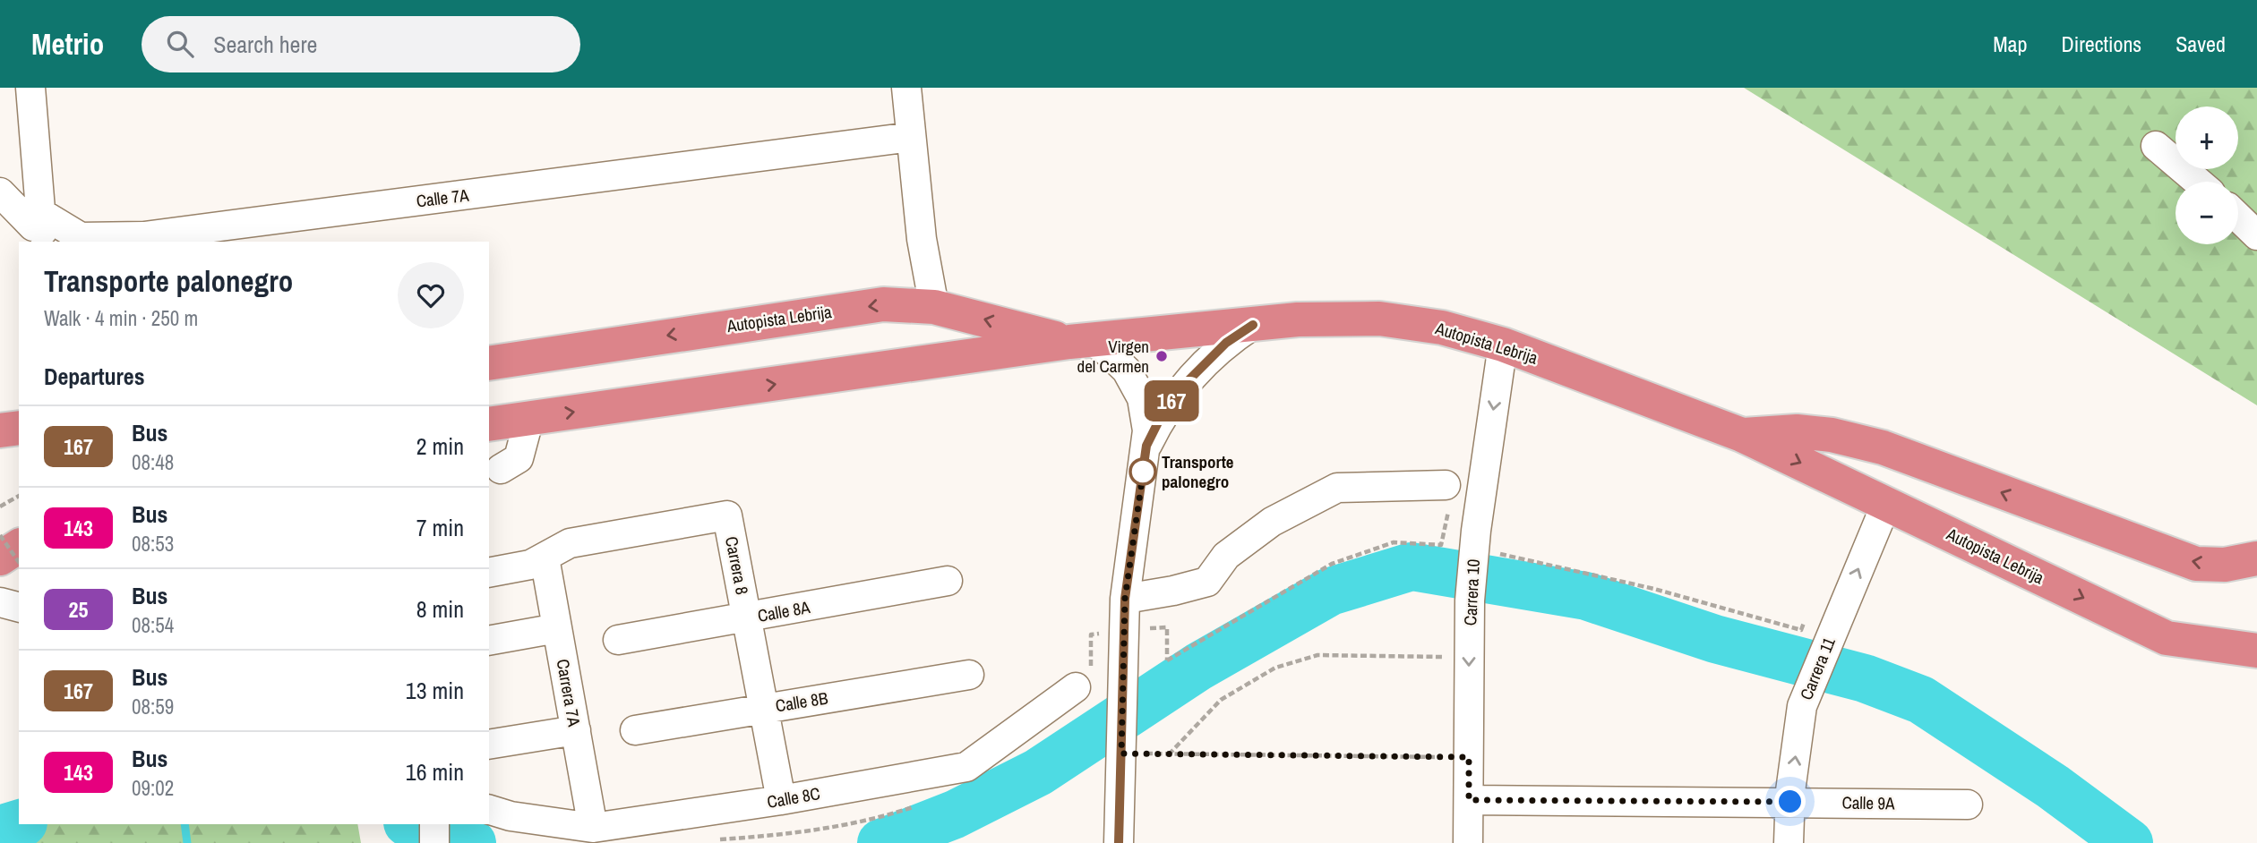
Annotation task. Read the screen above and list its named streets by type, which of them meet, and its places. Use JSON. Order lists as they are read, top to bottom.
{
  "streets": {
    "highway": ["Autopista Lebrija"],
    "street": [
      "Calle 7A",
      "Carrera 8",
      "Carrera 10",
      "Calle 8A",
      "Carrera 11",
      "Carrera 7A",
      "Calle 8B",
      "Calle 8C",
      "Calle 9A"
    ]
  },
  "crossings": [
    ["Autopista Lebrija", "Carrera 10"],
    ["Autopista Lebrija", "Carrera 11"],
    ["Carrera 8", "Calle 8A"],
    ["Carrera 8", "Carrera 7A"],
    ["Carrera 8", "Calle 8B"],
    ["Carrera 8", "Calle 8C"],
    ["Carrera 10", "Calle 9A"],
    ["Carrera 11", "Calle 9A"],
    ["Carrera 7A", "Calle 8C"]
  ],
  "one_way": ["Carrera 10", "Carrera 11"],
  "places": ["Virgen del Carmen", "Transporte palonegro"],
  "lines": ["bus line 167"],
  "page": {
    "header": "Metrio",
    "search": "Search here",
    "nav": ["Map", "Directions", "Saved"],
    "on_map": "167",
    "map_buttons": ["+", "−"],
    "heading": [
      ["Transporte palonegro", "Walk · 4 min · 250 m"],
      "Departures"
    ],
    "list": [
      {
        "mark": "167",
        "name": "Bus",
        "note": "08:48",
        "value": "2 min"
      },
      {
        "mark": "143",
        "name": "Bus",
        "note": "08:53",
        "value": "7 min"
      },
      {
        "mark": "25",
        "name": "Bus",
        "note": "08:54",
        "value": "8 min"
      },
      {
        "mark": "167",
        "name": "Bus",
        "note": "08:59",
        "value": "13 min"
      },
      {
        "mark": "143",
        "name": "Bus",
        "note": "09:02",
        "value": "16 min"
      }
    ]
  }
}
